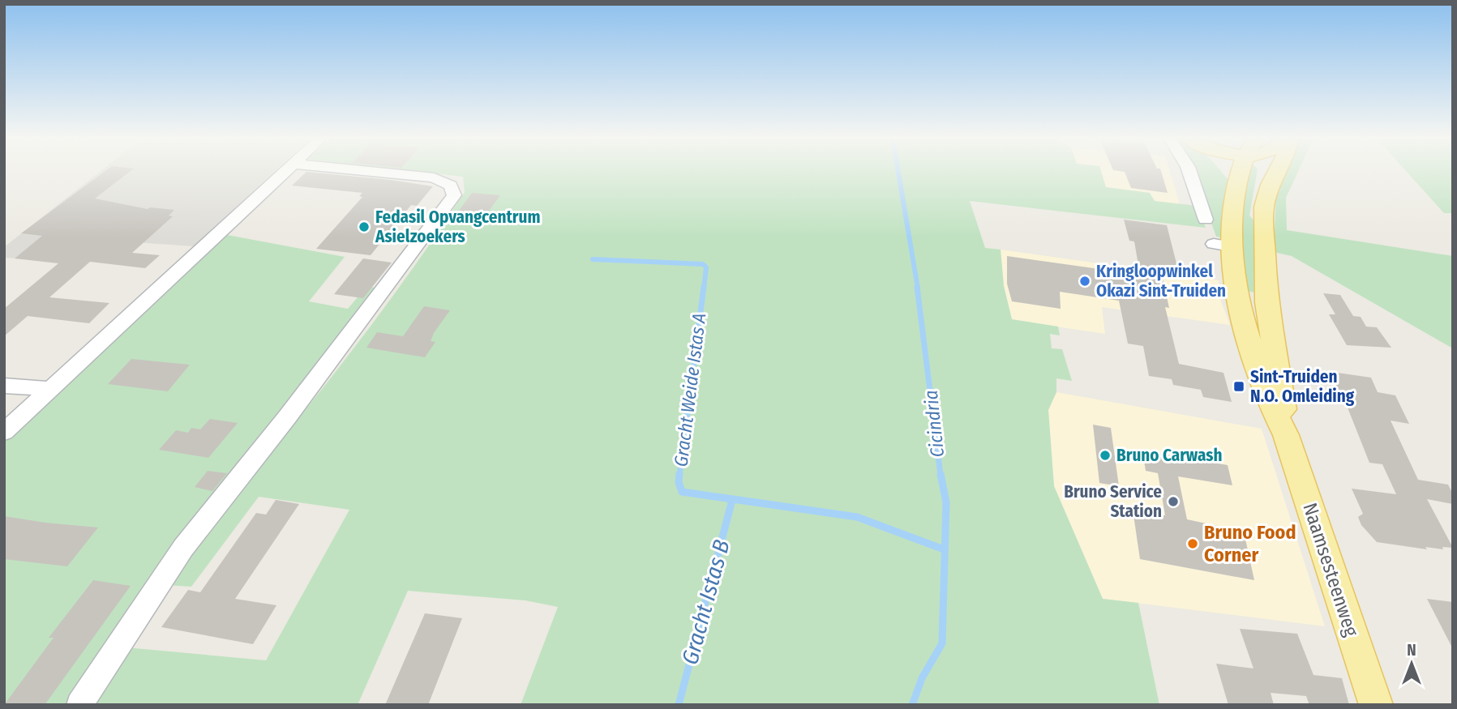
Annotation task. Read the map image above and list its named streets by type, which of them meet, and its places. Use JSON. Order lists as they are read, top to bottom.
{
  "streets": {
    "main road": ["Naamsesteenweg"]
  },
  "water": ["Gracht Weide Istas A", "Cicindria", "Gracht Istas B"],
  "places": {
    "other": [
      "Fedasil Opvangcentrum Asielzoekers",
      "Kringloopwinkel Okazi Sint-Truiden",
      "Bruno Carwash",
      "Bruno Service Station",
      "Bruno Food Corner"
    ],
    "transit": ["Sint-Truiden N.O. Omleiding"]
  },
  "north": "top"
}
